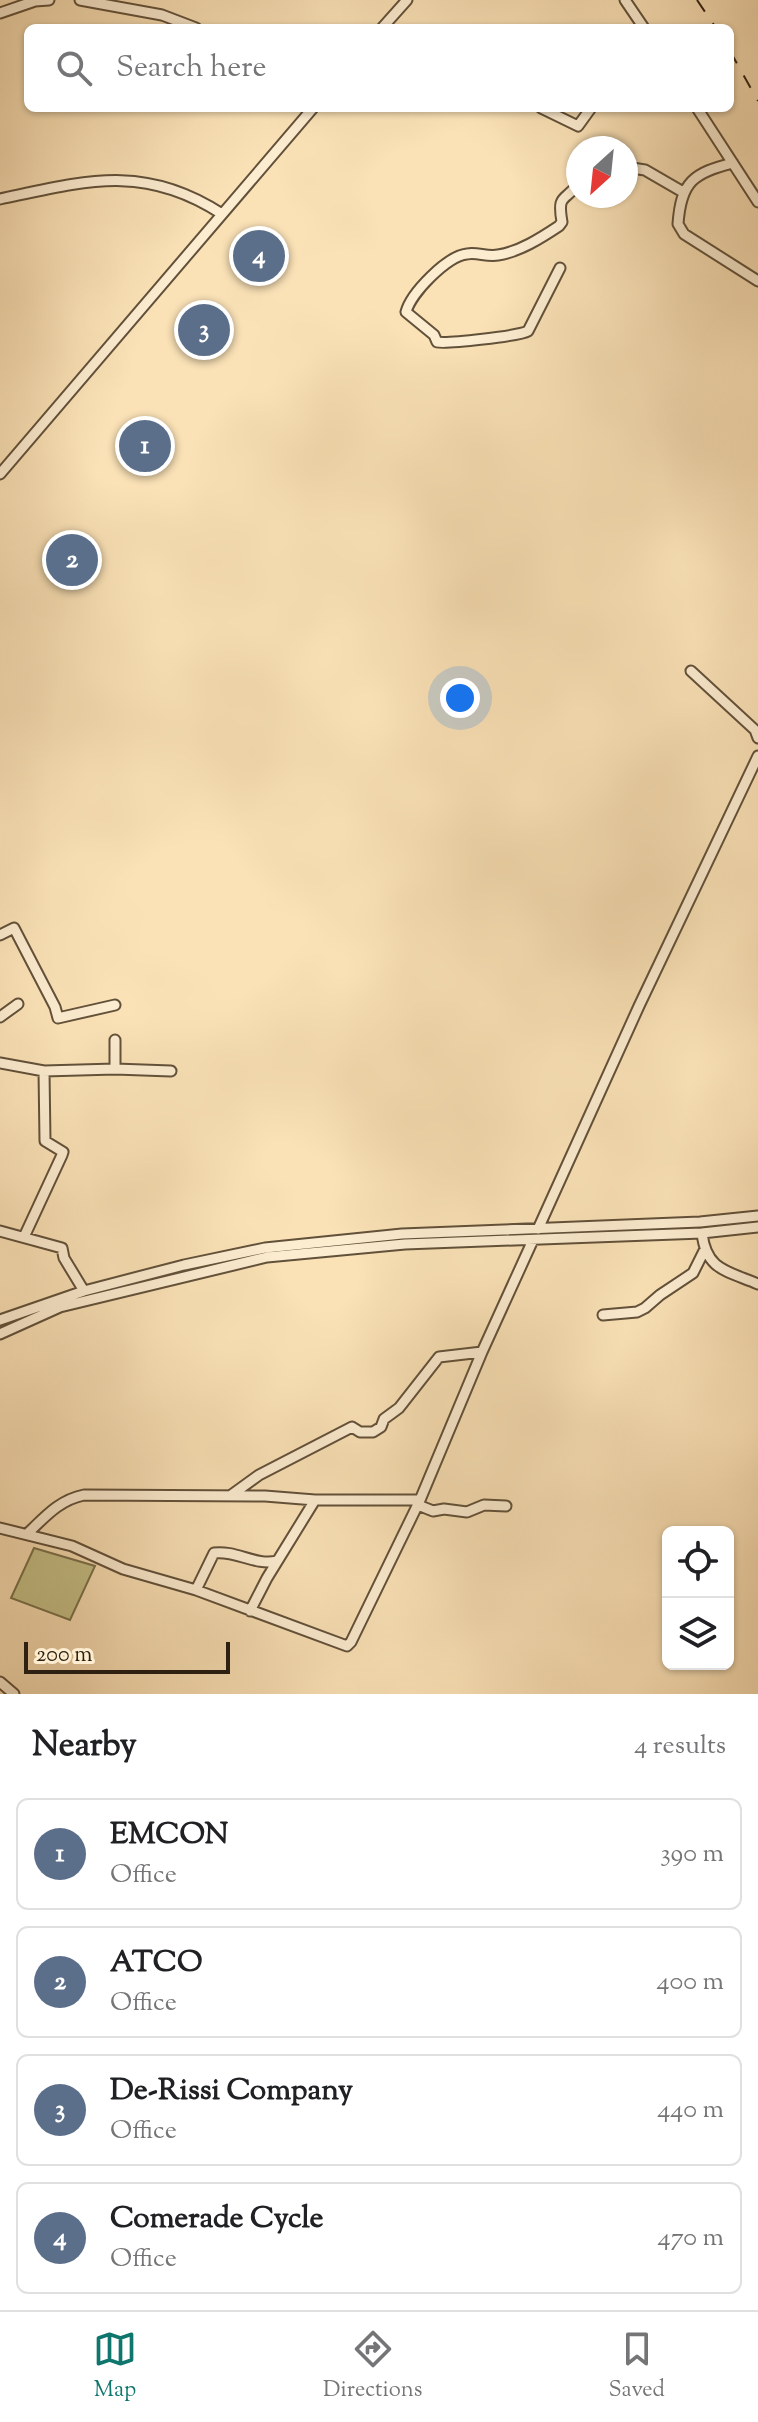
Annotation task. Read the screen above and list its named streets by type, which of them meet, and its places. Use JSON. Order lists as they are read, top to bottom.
{
  "scale_bar": "200 m",
  "north": "bottom left",
  "page": {
    "search": "Search here",
    "pins": [
      "4",
      "3",
      "1",
      "2"
    ],
    "scale": "200 m",
    "heading": ["Nearby", "4 results"],
    "list": [
      {
        "mark": "1",
        "name": "EMCON",
        "note": "Office",
        "value": "390 m"
      },
      {
        "mark": "2",
        "name": "ATCO",
        "note": "Office",
        "value": "400 m"
      },
      {
        "mark": "3",
        "name": "De-Rissi Company",
        "note": "Office",
        "value": "440 m"
      },
      {
        "mark": "4",
        "name": "Comerade Cycle",
        "note": "Office",
        "value": "470 m"
      }
    ],
    "nav": ["Map", "Directions", "Saved"]
  }
}
